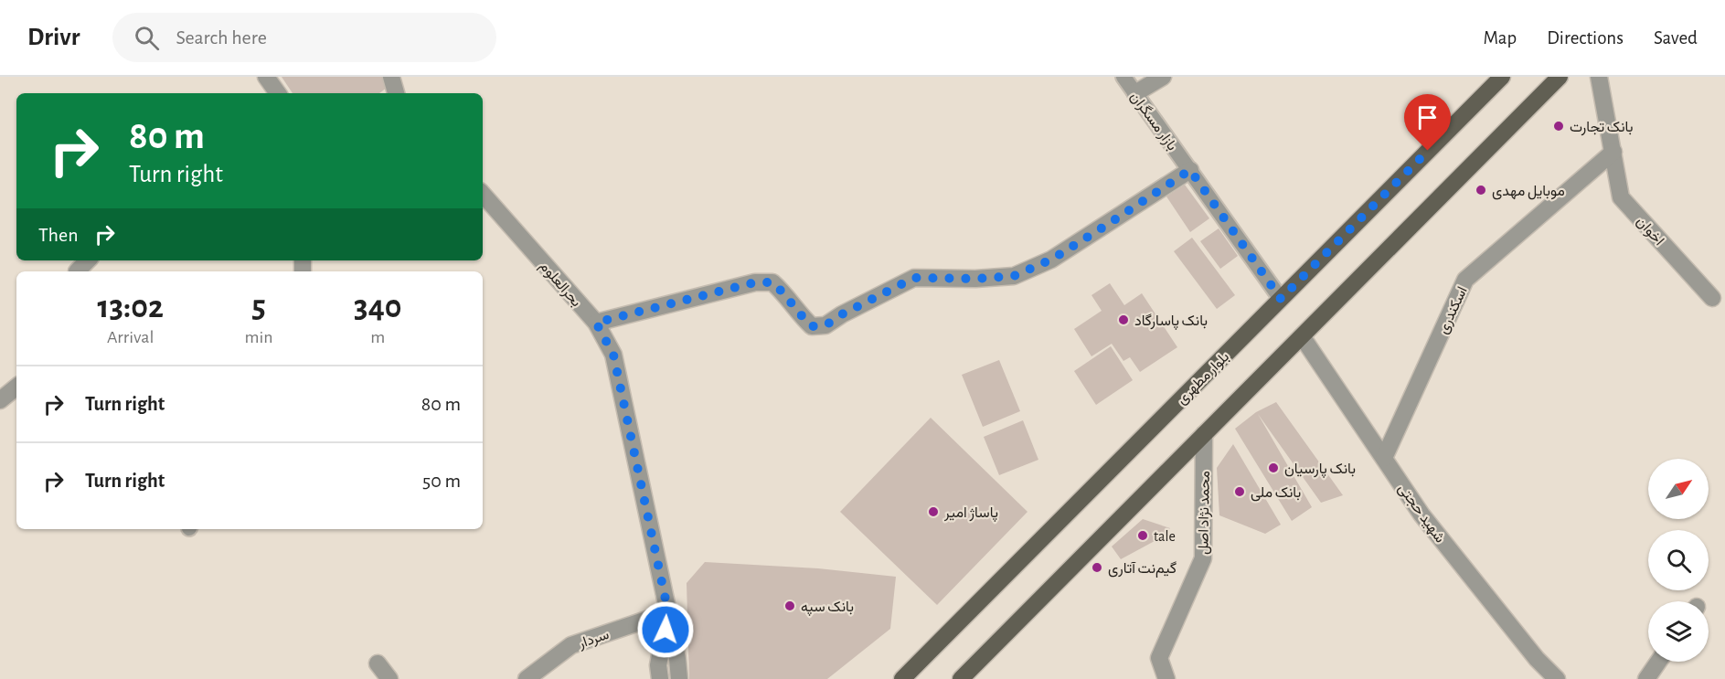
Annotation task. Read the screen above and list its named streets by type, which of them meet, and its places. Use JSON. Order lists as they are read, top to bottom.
{
  "streets": {
    "main road": ["بلوار مطهری"],
    "street": [
      "اخوان",
      "بحرالعلوم",
      "اسکندری",
      "محمد نژاد اصل",
      "شهید حجتی",
      "سردار"
    ],
    "lane": ["بازار مسگران"]
  },
  "crossings": [
    ["بازار مسگران", "بلوار مطهری"],
    ["اخوان", "اسکندری"],
    ["بحرالعلوم", "سردار"],
    ["اسکندری", "شهید حجتی"]
  ],
  "places": [
    "بانک تجارت",
    "موبایل مهدی",
    "بانک پاسارگاد",
    "بانک پارسیان",
    "بانک ملی",
    "پاساژ امیر",
    "tale",
    "گیم‌نت آتاری",
    "بانک سپه"
  ],
  "north": "top right",
  "page": {
    "header": "Drivr",
    "search": "Search here",
    "nav": ["Map", "Directions", "Saved"],
    "turn": ["80 m", "Turn right"],
    "then": "Then",
    "eta": [
      "13:02",
      "Arrival",
      "5",
      "min",
      "340",
      "m"
    ],
    "list": [
      {
        "name": "Turn right",
        "value": "80 m"
      },
      {
        "name": "Turn right",
        "value": "50 m"
      }
    ]
  }
}
